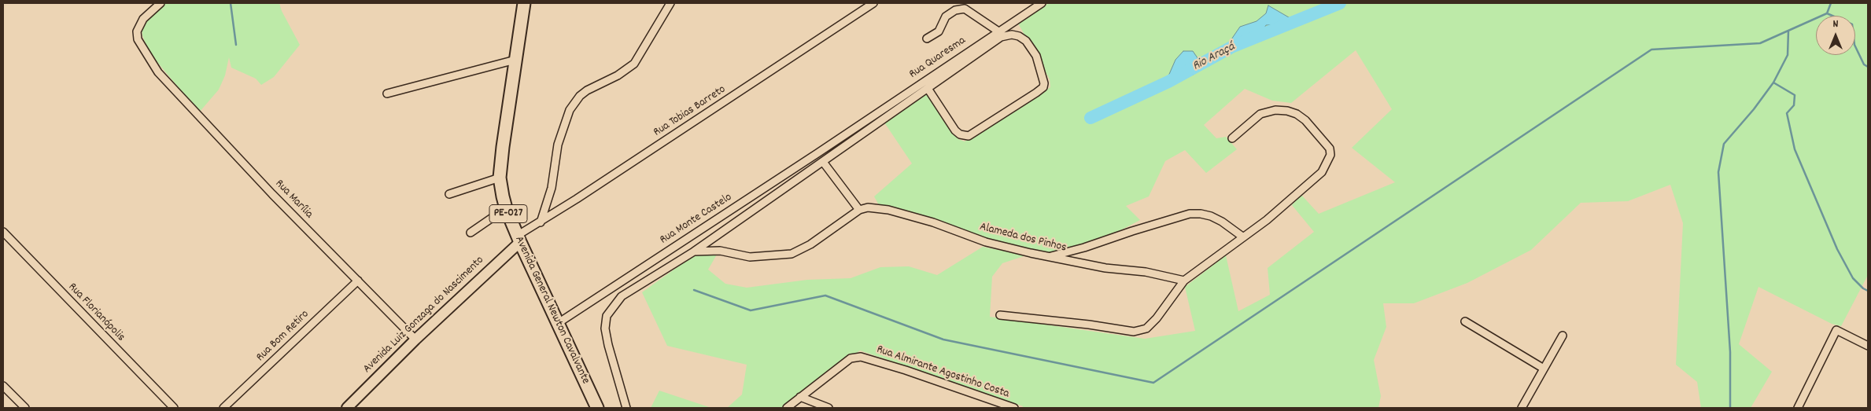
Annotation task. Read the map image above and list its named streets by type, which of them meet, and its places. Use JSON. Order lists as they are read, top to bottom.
{
  "streets": {
    "main road": ["PE-027", "Avenida General Newton Cavalvante", "Avenida Luiz Gonzaga do Nascimento"],
    "street": [
      "Rua Quaresma",
      "Rua Tobias Barreto",
      "Rua Marília",
      "Rua Monte Castelo",
      "Alameda dos Pinhos",
      "Rua Florianópolis",
      "Rua Bom Retiro",
      "Rua Almirante Agostinho Costa"
    ]
  },
  "crossings": [
    ["Rua Quaresma", "Rua Monte Castelo"],
    ["Rua Tobias Barreto", "Avenida General Newton Cavalvante"],
    ["Rua Tobias Barreto", "Avenida Luiz Gonzaga do Nascimento"],
    ["Rua Marília", "Avenida Luiz Gonzaga do Nascimento"],
    ["Rua Marília", "Rua Bom Retiro"],
    ["Rua Monte Castelo", "Avenida General Newton Cavalvante"],
    ["Avenida General Newton Cavalvante", "Avenida Luiz Gonzaga do Nascimento"]
  ],
  "water": ["Rio Araçá"],
  "north": "top"
}
